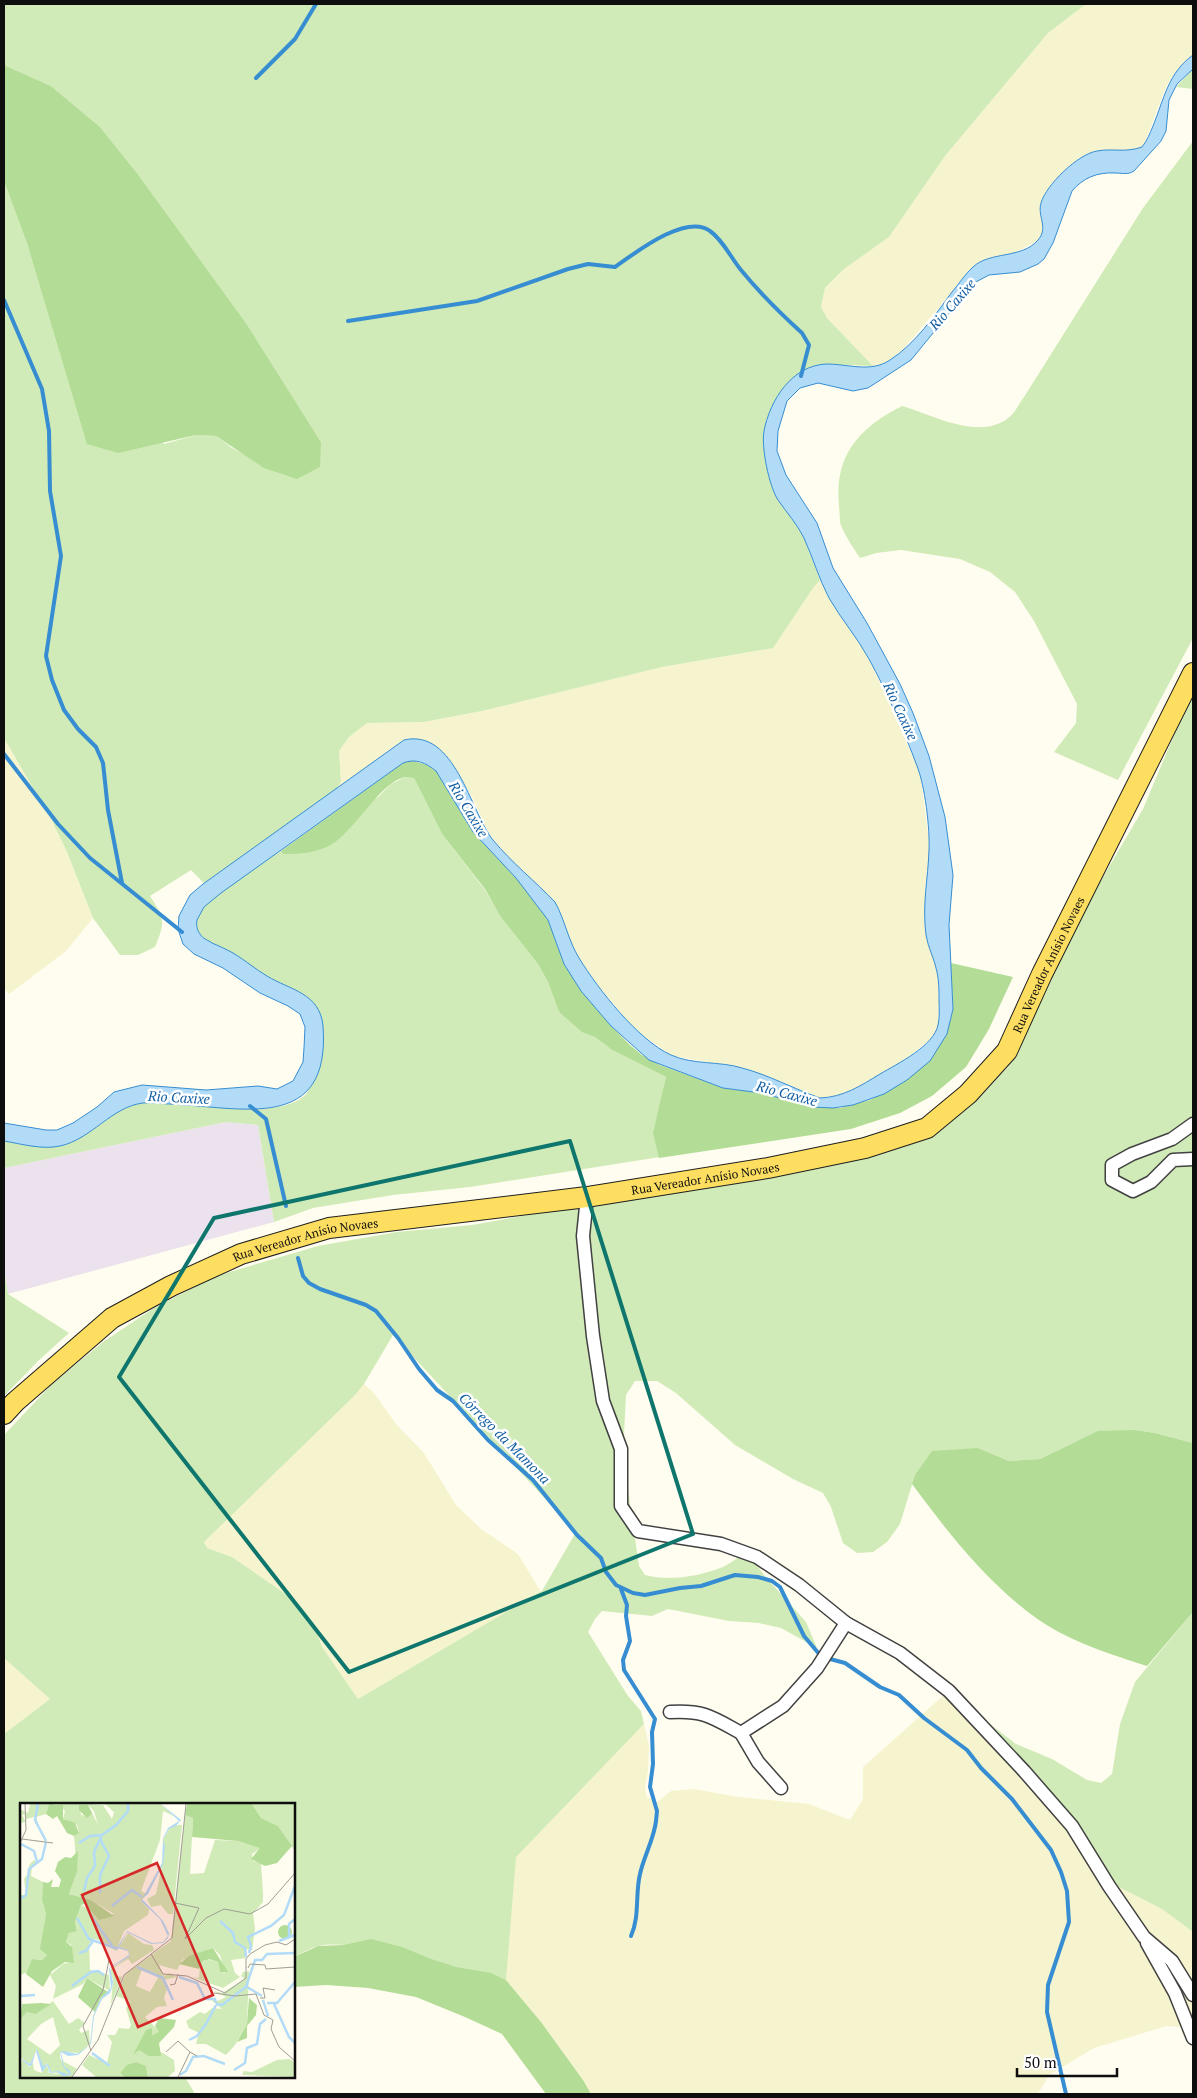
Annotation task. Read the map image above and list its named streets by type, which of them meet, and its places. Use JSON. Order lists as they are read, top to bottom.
{
  "streets": {
    "main road": ["Rua Vereador Anísio Novaes"]
  },
  "water": ["Rio Caxixe", "Córrego da Mamona"],
  "scale_bar": "50 m"
}
